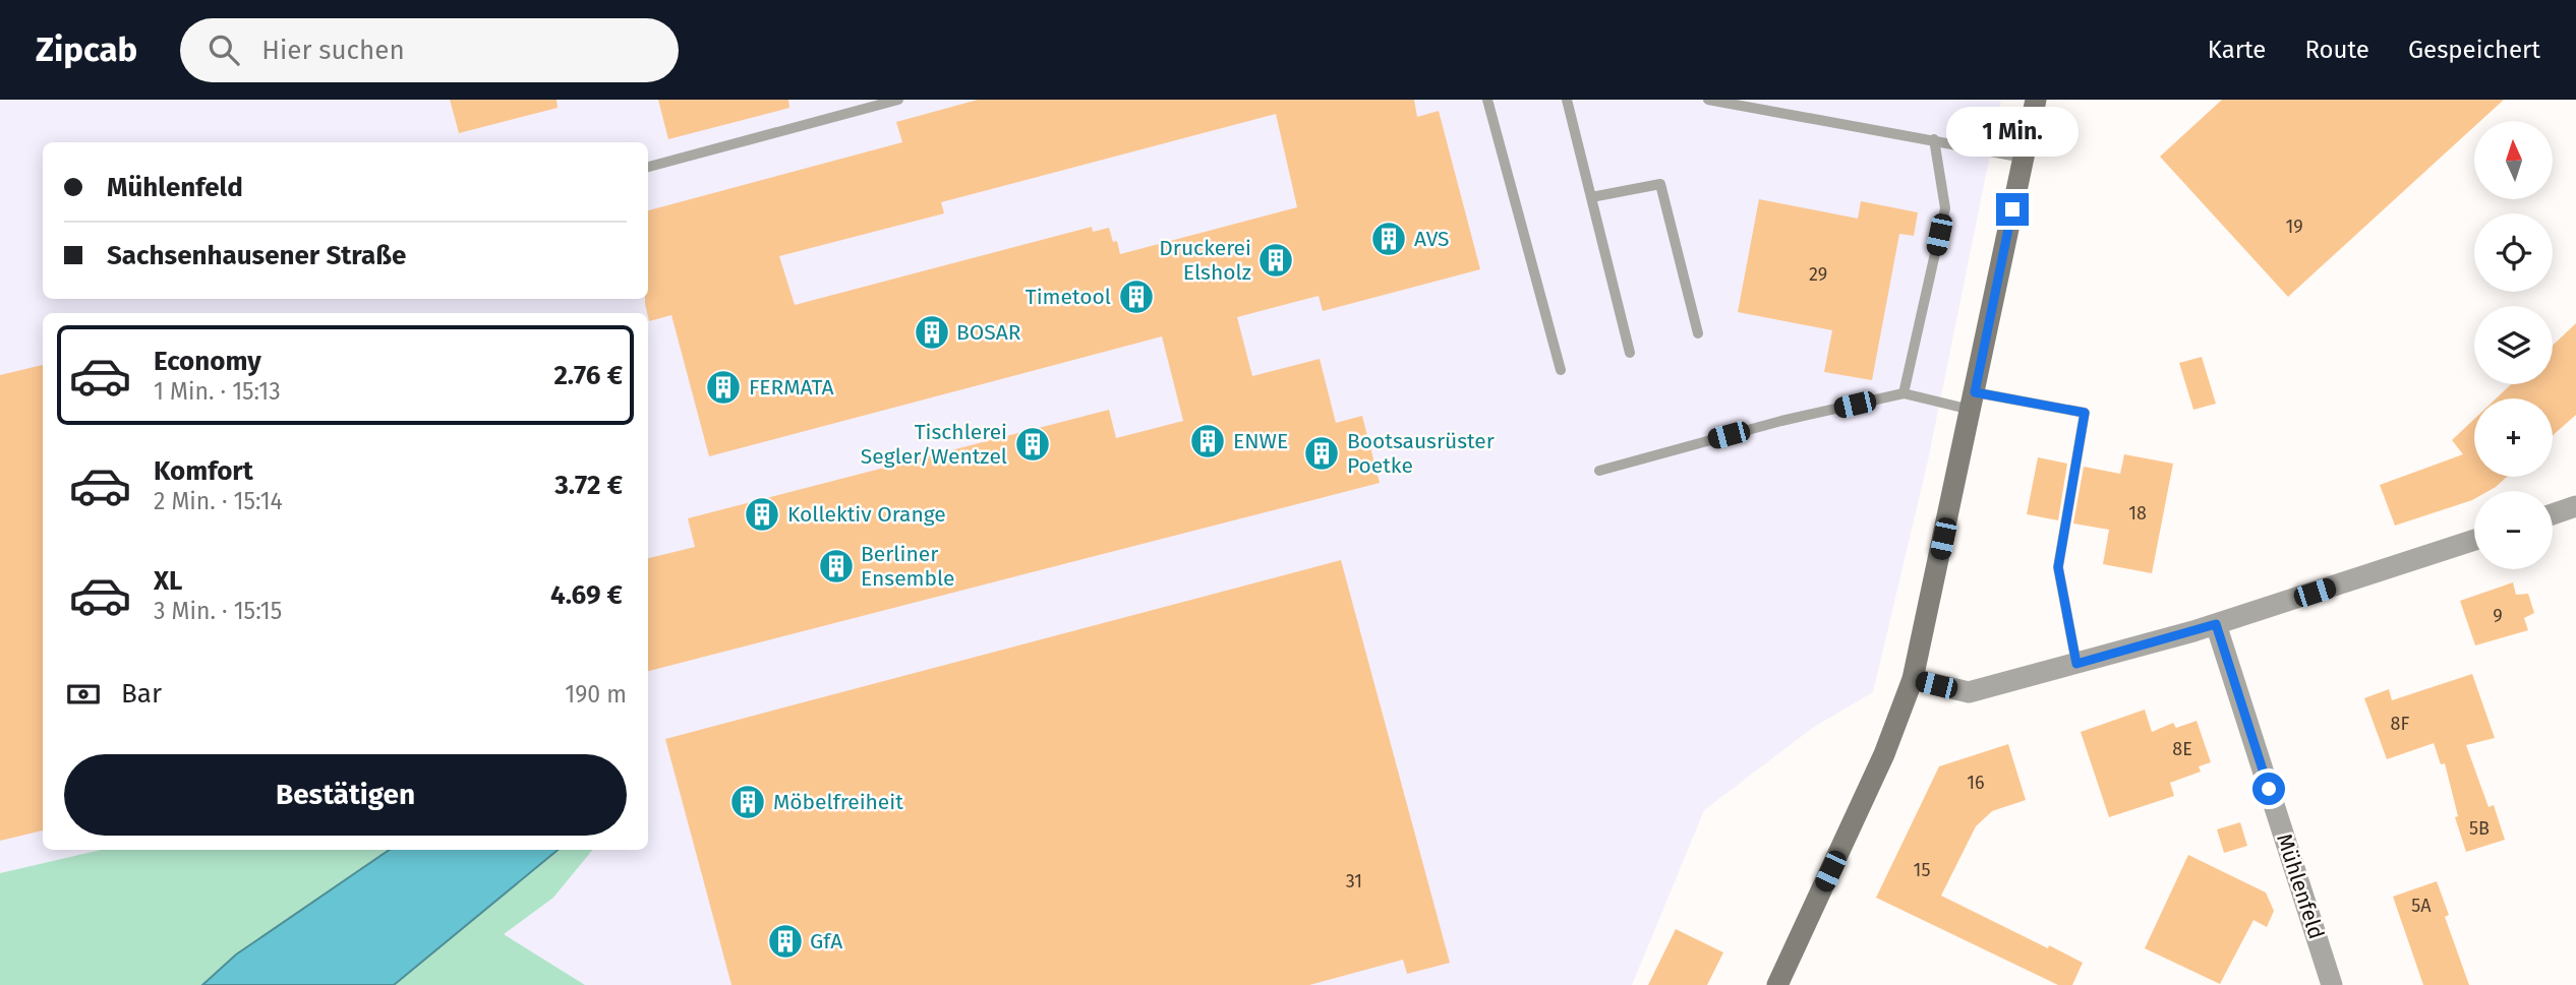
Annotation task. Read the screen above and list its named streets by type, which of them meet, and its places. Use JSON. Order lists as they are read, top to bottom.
{
  "streets": {
    "street": ["Mühlenfeld"]
  },
  "places": {
    "building": [
      "AVS",
      "Druckerei Elsholz",
      "Timetool",
      "BOSAR",
      "FERMATA",
      "ENWE",
      "Tischlerei Segler/Wentzel",
      "Bootsausrüster Poetke",
      "Kollektiv Orange",
      "Berliner Ensemble",
      "Möbelfreiheit",
      "GfA"
    ]
  },
  "house_numbers": [
    "19",
    "29",
    "18",
    "9",
    "8F",
    "8E",
    "16",
    "5B",
    "15",
    "31",
    "5A"
  ],
  "north": "top",
  "page": {
    "header": "Zipcab",
    "search": "Hier suchen",
    "nav": ["Karte", "Route", "Gespeichert"],
    "bubble": "1 Min.",
    "map_buttons": ["+", "−"],
    "banner": ["Mühlenfeld", "Sachsenhausener Straße"],
    "list": [
      {
        "name": "Economy",
        "note": "1 Min. · 15:13",
        "value": "2.76 €"
      },
      {
        "name": "Komfort",
        "note": "2 Min. · 15:14",
        "value": "3.72 €"
      },
      {
        "name": "XL",
        "note": "3 Min. · 15:15",
        "value": "4.69 €"
      }
    ],
    "pay": ["Bar", "190 m"],
    "buttons": "Bestätigen"
  }
}
